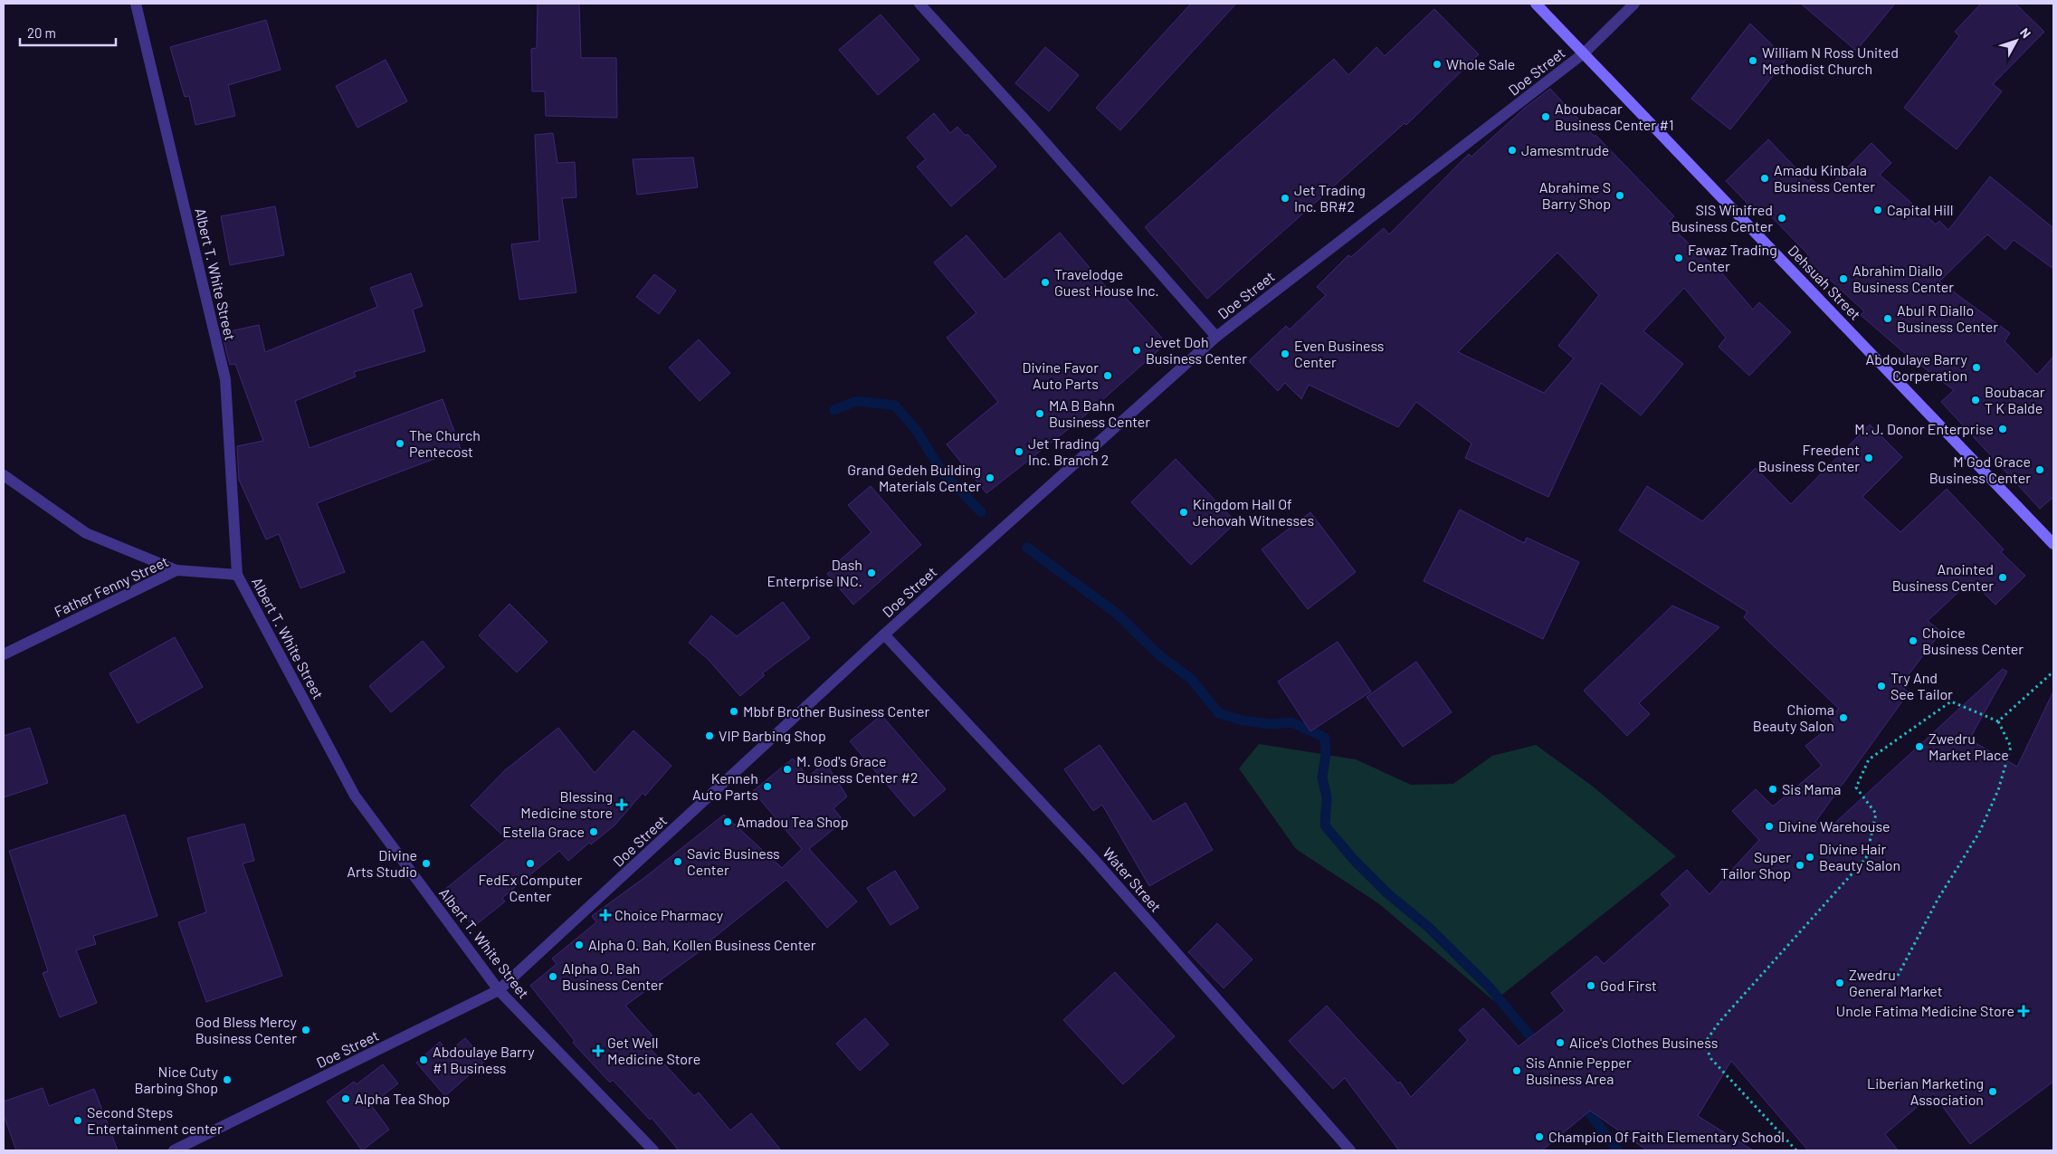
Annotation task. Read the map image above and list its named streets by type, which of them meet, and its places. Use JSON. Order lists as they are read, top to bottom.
{
  "streets": {
    "street": [
      "Doe Street",
      "Albert T. White Street",
      "Dehsuah Street",
      "Father Fenny Street",
      "Water Street"
    ]
  },
  "crossings": [
    ["Doe Street", "Albert T. White Street"],
    ["Doe Street", "Dehsuah Street"],
    ["Doe Street", "Water Street"],
    ["Albert T. White Street", "Father Fenny Street"]
  ],
  "places": {
    "other": [
      "William N Ross United Methodist Church",
      "Whole Sale",
      "Aboubacar Business Center #1",
      "Jamesmtrude",
      "Amadu Kinbala Business Center",
      "Abrahime S Barry Shop",
      "Jet Trading Inc. BR#2",
      "Capital Hill",
      "SIS Winifred Business Center",
      "Fawaz Trading Center",
      "Abrahim Diallo Business Center",
      "Travelodge Guest House Inc.",
      "Abul R Diallo Business Center",
      "Jevet Doh Business Center",
      "Even Business Center",
      "Abdoulaye Barry Corperation",
      "Divine Favor Auto Parts",
      "Boubacar T K Balde",
      "MA B Bahn Business Center",
      "M. J. Donor Enterprise",
      "The Church Pentecost",
      "Jet Trading Inc. Branch 2",
      "Freedent Business Center",
      "M God Grace Business Center",
      "Grand Gedeh Building Materials Center",
      "Kingdom Hall Of Jehovah Witnesses",
      "Dash Enterprise INC.",
      "Anointed Business Center",
      "Choice Business Center",
      "Try And See Tailor",
      "Mbbf Brother Business Center",
      "Chioma Beauty Salon",
      "VIP Barbing Shop",
      "Zwedru Market Place",
      "M. God's Grace Business Center #2",
      "Kenneh Auto Parts",
      "Sis Mama",
      "Amadou Tea Shop",
      "Divine Warehouse",
      "Estella Grace",
      "Divine Hair Beauty Salon",
      "Savic Business Center",
      "Divine Arts Studio",
      "FedEx Computer Center",
      "Super Tailor Shop",
      "Alpha O. Bah, Kollen Business Center",
      "Alpha O. Bah Business Center",
      "Zwedru General Market",
      "God First",
      "God Bless Mercy Business Center",
      "Alice's Clothes Business",
      "Abdoulaye Barry #1 Business",
      "Sis Annie Pepper Business Area",
      "Nice Cuty Barbing Shop",
      "Liberian Marketing Association",
      "Alpha Tea Shop",
      "Second Steps Entertainment center",
      "Champion Of Faith Elementary School"
    ],
    "health": [
      "Blessing Medicine store",
      "Choice Pharmacy",
      "Uncle Fatima Medicine Store",
      "Get Well Medicine Store"
    ]
  },
  "scale_bar": "20 m",
  "north": "top right"
}
